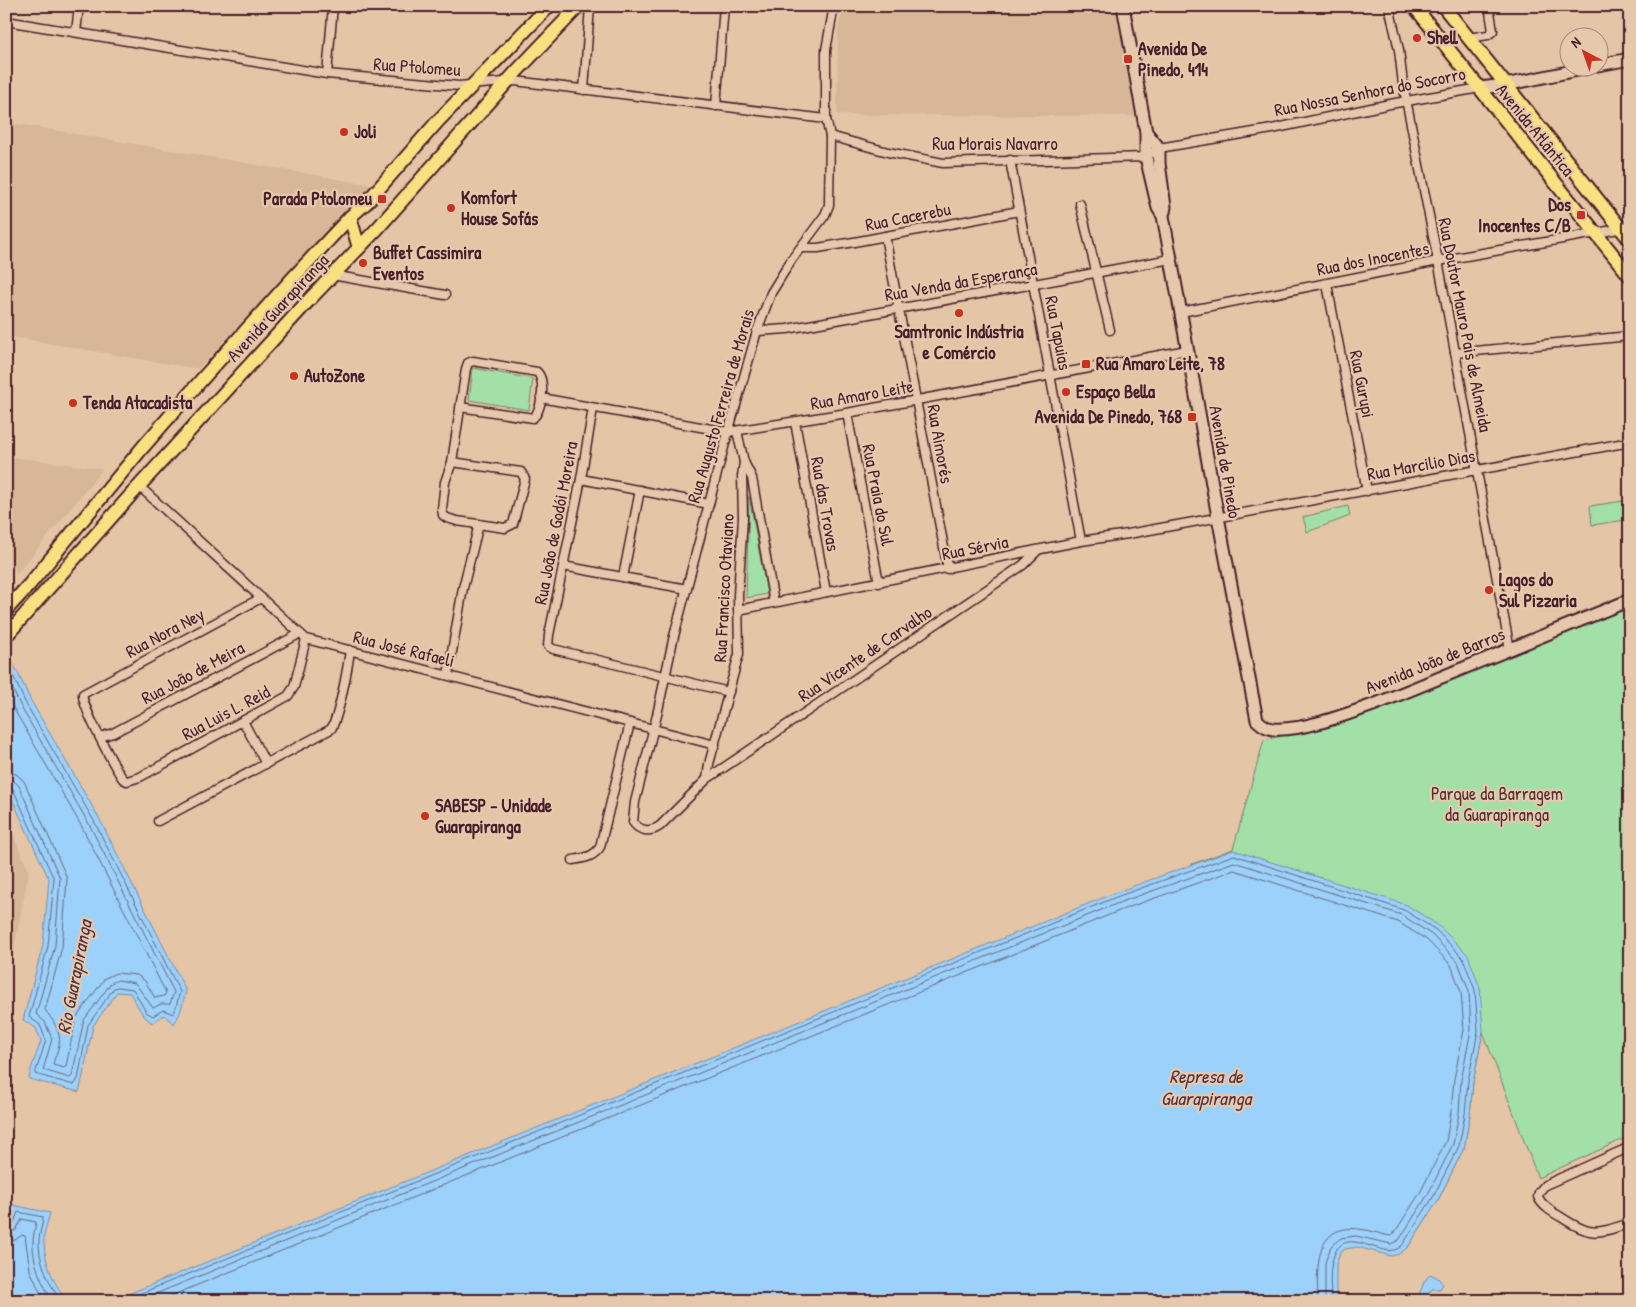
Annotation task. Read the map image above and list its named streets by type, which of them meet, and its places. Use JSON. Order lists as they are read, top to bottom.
{
  "streets": {
    "main road": ["Avenida Atlântica", "Avenida Guarapiranga"],
    "street": [
      "Rua Ptolomeu",
      "Rua Nossa Senhora do Socorro",
      "Rua Morais Navarro",
      "Rua Cacerebu",
      "Rua dos Inocentes",
      "Rua Venda da Esperança",
      "Rua Doutor Mauro Pais de Almeida",
      "Rua Tapuias",
      "Rua Gurupi",
      "Rua Amaro Leite",
      "Rua Augusto Ferreira de Morais",
      "Rua Aimorés",
      "Avenida de Pinedo",
      "Rua Marcilio Dias",
      "Rua Praia do Sul",
      "Rua das Trovas",
      "Rua João de Godói Moreira",
      "Rua Sérvia",
      "Rua Francisco Otaviano",
      "Rua Nora Ney",
      "Rua José Rafaeli",
      "Rua Vicente de Carvalho",
      "Avenida João de Barros",
      "Rua João de Meira",
      "Rua Luis L. Reid"
    ]
  },
  "crossings": [
    ["Rua Ptolomeu", "Avenida Guarapiranga"],
    ["Rua Ptolomeu", "Rua Augusto Ferreira de Morais"],
    ["Rua Nossa Senhora do Socorro", "Avenida Atlântica"],
    ["Rua Nossa Senhora do Socorro", "Rua Doutor Mauro Pais de Almeida"],
    ["Rua Nossa Senhora do Socorro", "Avenida de Pinedo"],
    ["Avenida Atlântica", "Rua dos Inocentes"],
    ["Rua Morais Navarro", "Rua Tapuias"],
    ["Rua Morais Navarro", "Rua Augusto Ferreira de Morais"],
    ["Rua Morais Navarro", "Avenida de Pinedo"],
    ["Rua Cacerebu", "Rua Tapuias"],
    ["Rua Cacerebu", "Rua Augusto Ferreira de Morais"],
    ["Rua Cacerebu", "Rua Aimorés"],
    ["Rua dos Inocentes", "Rua Doutor Mauro Pais de Almeida"],
    ["Rua dos Inocentes", "Rua Gurupi"],
    ["Rua dos Inocentes", "Avenida de Pinedo"],
    ["Rua Venda da Esperança", "Rua Tapuias"],
    ["Rua Venda da Esperança", "Rua Augusto Ferreira de Morais"],
    ["Rua Venda da Esperança", "Rua Aimorés"],
    ["Rua Venda da Esperança", "Avenida de Pinedo"],
    ["Avenida Guarapiranga", "Rua José Rafaeli"],
    ["Rua Doutor Mauro Pais de Almeida", "Rua Marcilio Dias"],
    ["Rua Doutor Mauro Pais de Almeida", "Avenida João de Barros"],
    ["Rua Tapuias", "Rua Amaro Leite"],
    ["Rua Tapuias", "Rua Sérvia"],
    ["Rua Gurupi", "Rua Marcilio Dias"],
    ["Rua Amaro Leite", "Rua Augusto Ferreira de Morais"],
    ["Rua Amaro Leite", "Rua Aimorés"],
    ["Rua Amaro Leite", "Avenida de Pinedo"],
    ["Rua Amaro Leite", "Rua Praia do Sul"],
    ["Rua Amaro Leite", "Rua das Trovas"],
    ["Rua Amaro Leite", "Rua João de Godói Moreira"],
    ["Rua Amaro Leite", "Rua Francisco Otaviano"],
    ["Rua Augusto Ferreira de Morais", "Rua João de Godói Moreira"],
    ["Rua Augusto Ferreira de Morais", "Rua José Rafaeli"],
    ["Rua Augusto Ferreira de Morais", "Rua Vicente de Carvalho"],
    ["Rua Aimorés", "Rua Sérvia"],
    ["Avenida de Pinedo", "Rua Marcilio Dias"],
    ["Avenida de Pinedo", "Rua Sérvia"],
    ["Avenida de Pinedo", "Avenida João de Barros"],
    ["Rua Marcilio Dias", "Rua Sérvia"],
    ["Rua Praia do Sul", "Rua Sérvia"],
    ["Rua das Trovas", "Rua Sérvia"],
    ["Rua Sérvia", "Rua Francisco Otaviano"],
    ["Rua Sérvia", "Rua Vicente de Carvalho"],
    ["Rua Francisco Otaviano", "Rua José Rafaeli"],
    ["Rua Francisco Otaviano", "Rua Vicente de Carvalho"],
    ["Rua Nora Ney", "Rua José Rafaeli"],
    ["Rua Nora Ney", "Rua João de Meira"],
    ["Rua Nora Ney", "Rua Luis L. Reid"],
    ["Rua José Rafaeli", "Rua João de Meira"],
    ["Rua José Rafaeli", "Rua Luis L. Reid"],
    ["Rua João de Meira", "Rua Luis L. Reid"]
  ],
  "water": ["Rio Guarapiranga", "Represa de Guarapiranga"],
  "parks": ["Parque da Barragem da Guarapiranga"],
  "places": {
    "other": [
      "Shell",
      "Joli",
      "Komfort House Sofás",
      "Buffet Cassimira Eventos",
      "Samtronic Indústria e Comércio",
      "AutoZone",
      "Espaço Bella",
      "Tenda Atacadista",
      "Lagos do Sul Pizzaria",
      "SABESP - Unidade Guarapiranga"
    ],
    "transit": [
      "Avenida De Pinedo, 414",
      "Parada Ptolomeu",
      "Dos Inocentes C/B",
      "Rua Amaro Leite, 78",
      "Avenida De Pinedo, 768"
    ]
  },
  "north": "top left"
}
